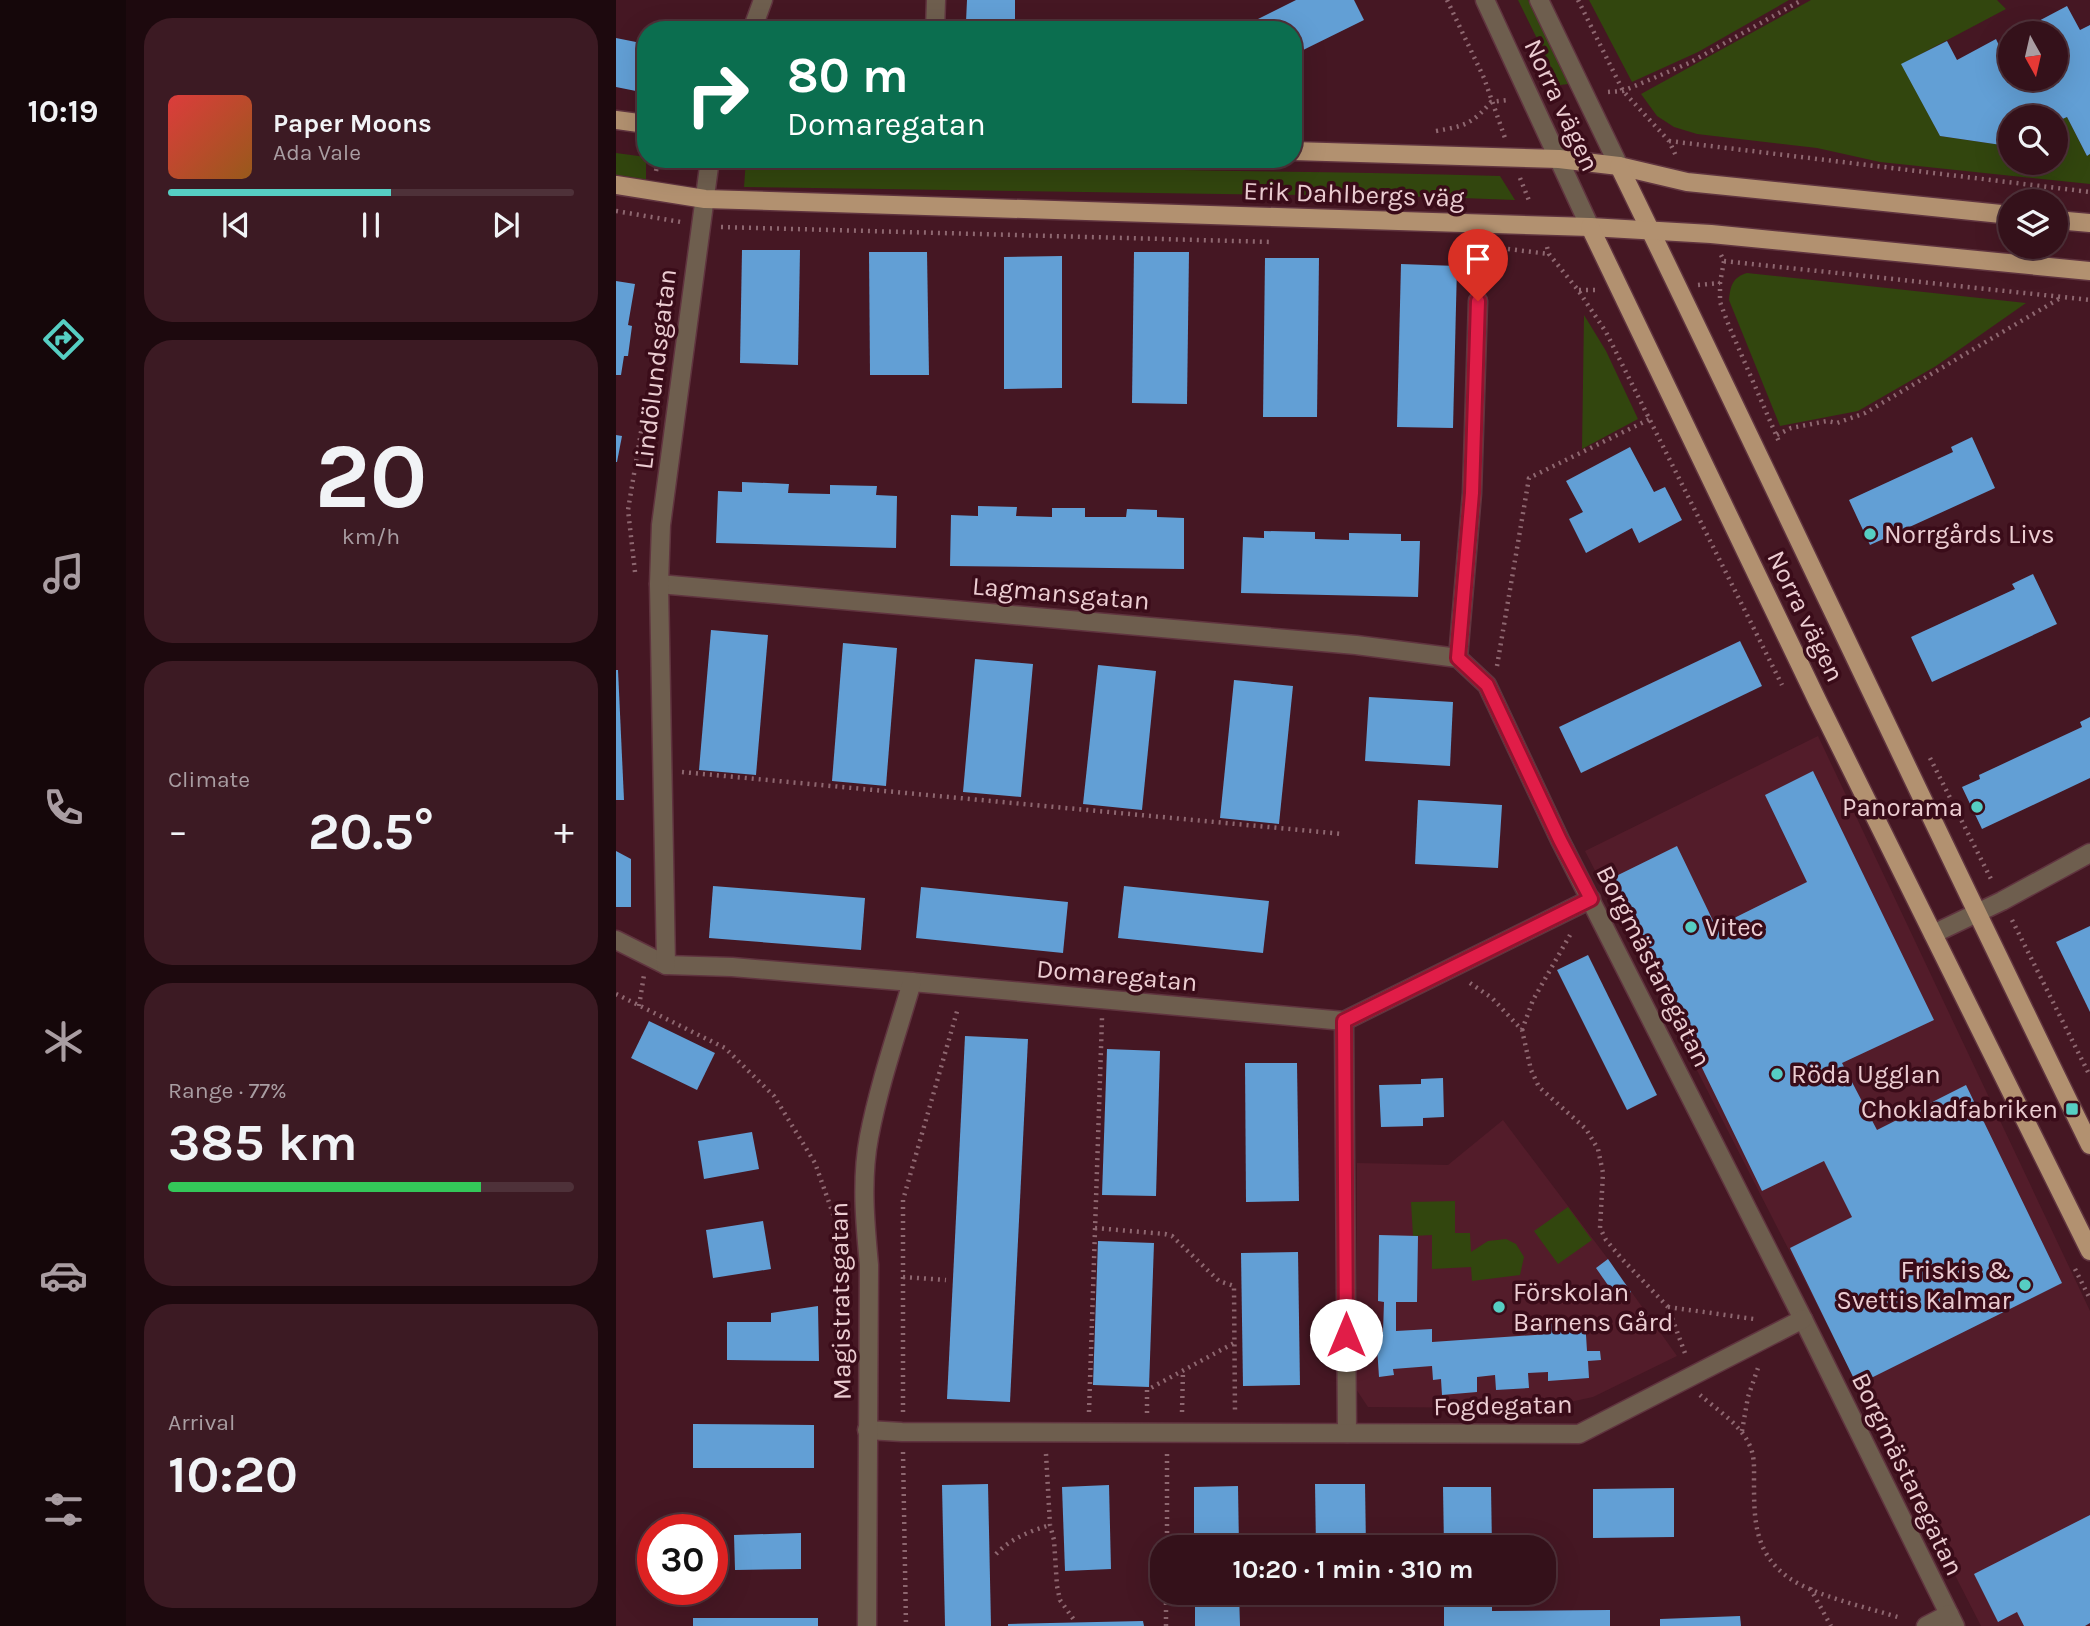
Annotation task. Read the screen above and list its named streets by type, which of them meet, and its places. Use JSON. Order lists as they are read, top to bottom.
{
  "streets": {
    "main road": ["Norra vägen", "Erik Dahlbergs väg"],
    "street": [
      "Lindölundsgatan",
      "Lagmansgatan",
      "Borgmästaregatan",
      "Domaregatan",
      "Magistratsgatan",
      "Fogdegatan"
    ]
  },
  "crossings": [
    ["Norra vägen", "Erik Dahlbergs väg"],
    ["Erik Dahlbergs väg", "Lindölundsgatan"],
    ["Lindölundsgatan", "Lagmansgatan"],
    ["Lindölundsgatan", "Domaregatan"],
    ["Lagmansgatan", "Borgmästaregatan"],
    ["Borgmästaregatan", "Fogdegatan"],
    ["Domaregatan", "Magistratsgatan"],
    ["Magistratsgatan", "Fogdegatan"]
  ],
  "places": {
    "other": [
      "Norrgårds Livs",
      "Panorama",
      "Vitec",
      "Röda Ugglan",
      "Friskis & Svettis Kalmar",
      "Förskolan Barnens Gård"
    ],
    "transit": ["Chokladfabriken"]
  },
  "north": "bottom",
  "page": {
    "tabs": "10:19",
    "turn": ["80 m", "Domaregatan"],
    "song": ["Paper Moons", "Ada Vale"],
    "tile": [
      ["20", "km/h"],
      "Climate",
      ["Range · 77%", "385 km"],
      ["Arrival", "10:20"]
    ],
    "heat": ["−", "20.5°", "+"],
    "limit": "30",
    "trip": "10:20 · 1 min · 310 m"
  }
}
